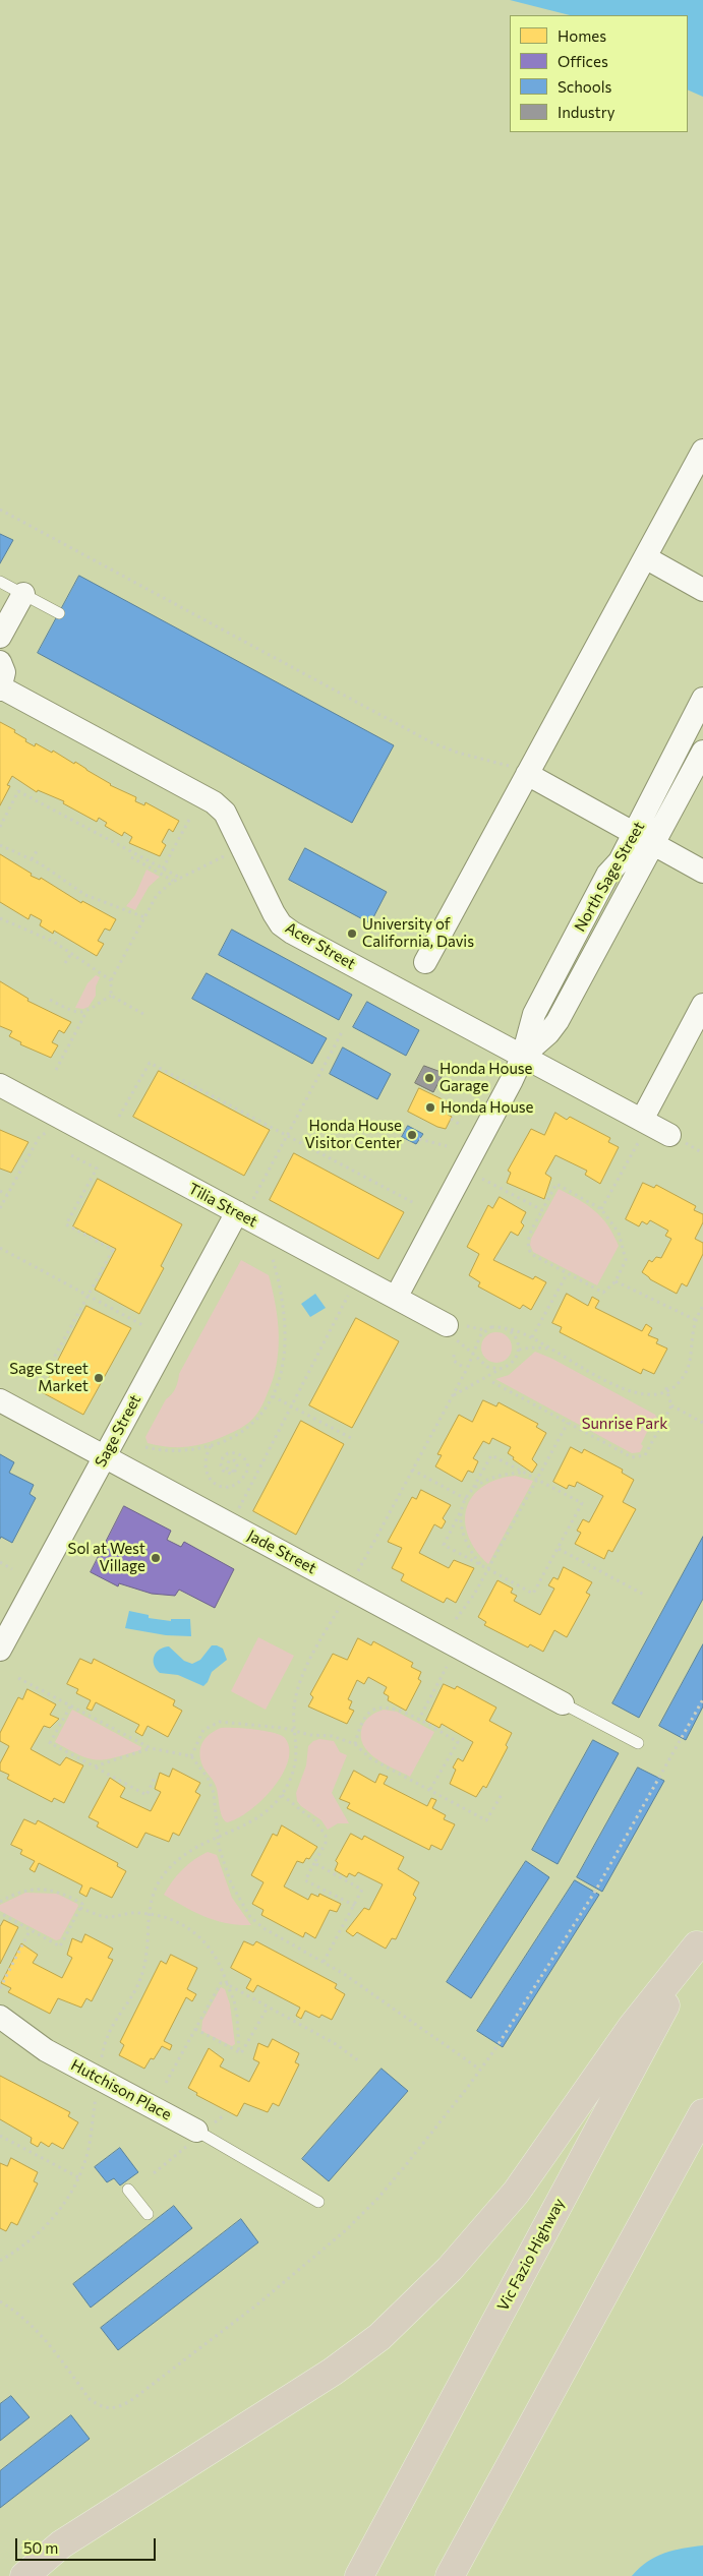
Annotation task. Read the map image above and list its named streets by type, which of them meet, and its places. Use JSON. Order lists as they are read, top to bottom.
{
  "streets": {
    "highway": ["Vic Fazio Highway"],
    "street": [
      "North Sage Street",
      "Acer Street",
      "Tilia Street",
      "Sage Street",
      "Jade Street",
      "Hutchison Place"
    ]
  },
  "crossings": [
    ["North Sage Street", "Acer Street"],
    ["North Sage Street", "Tilia Street"],
    ["Tilia Street", "Sage Street"],
    ["Sage Street", "Jade Street"]
  ],
  "parks": ["Sunrise Park"],
  "places": [
    "University of California, Davis",
    "Honda House Garage",
    "Honda House",
    "Honda House Visitor Center",
    "Sage Street Market",
    "Sol at West Village"
  ],
  "legend": [
    "Homes",
    "Offices",
    "Schools",
    "Industry"
  ],
  "scale_bar": "50 m"
}
